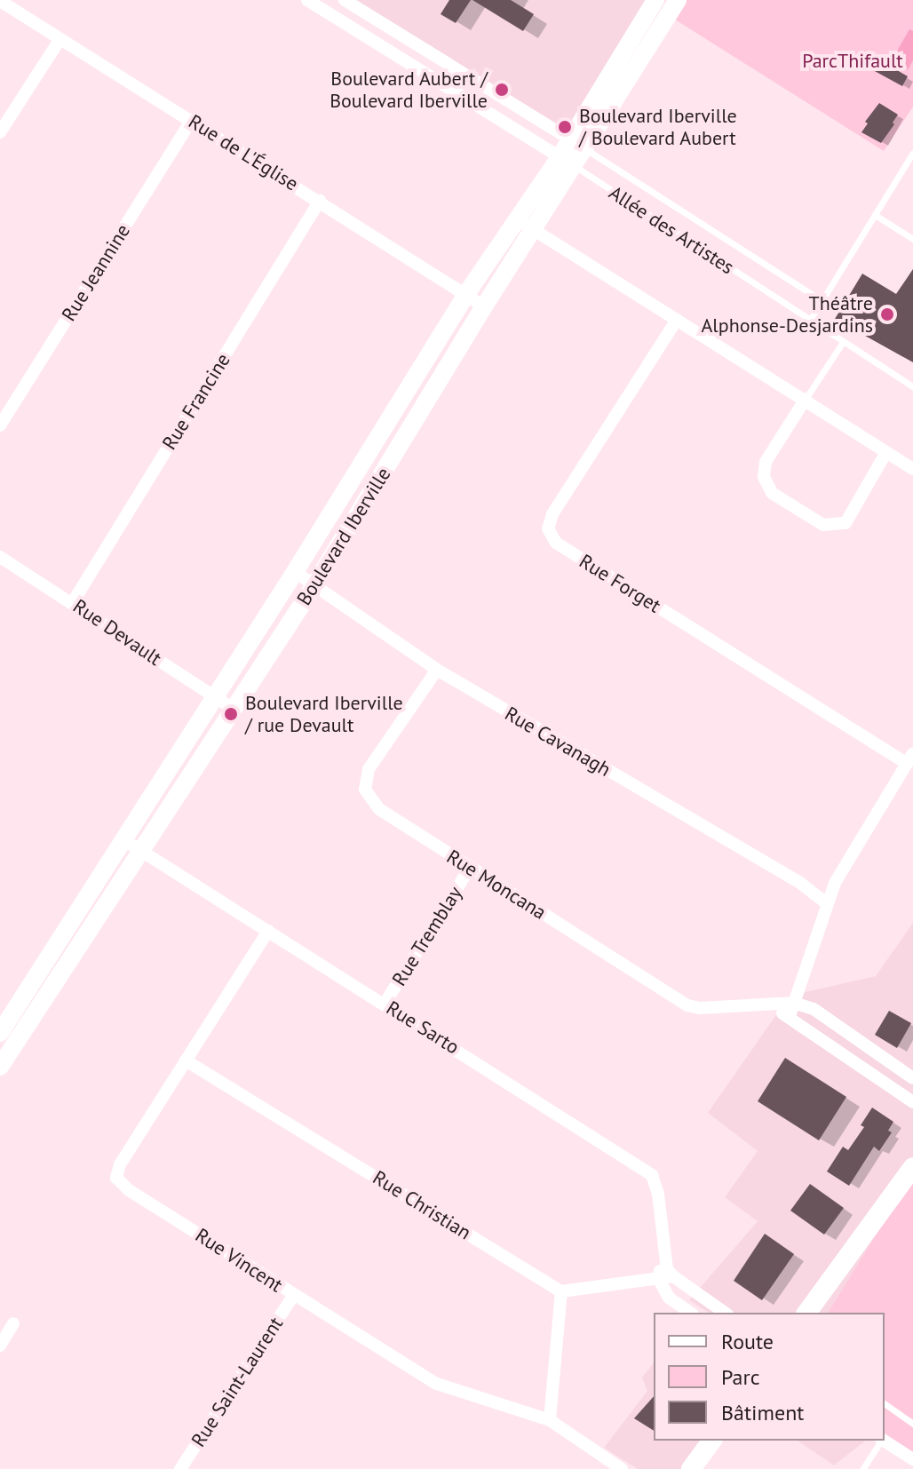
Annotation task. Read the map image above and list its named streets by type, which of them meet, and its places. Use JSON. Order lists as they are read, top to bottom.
{
  "streets": {
    "street": [
      "Rue de L'Église",
      "Rue Jeannine",
      "Rue Francine",
      "Boulevard Iberville",
      "Rue Forget",
      "Rue Devault",
      "Rue Cavanagh",
      "Rue Moncana",
      "Rue Tremblay",
      "Rue Sarto",
      "Rue Christian",
      "Rue Vincent",
      "Rue Saint-Laurent"
    ],
    "lane": ["Allée des Artistes"]
  },
  "crossings": [
    ["Rue de L'Église", "Rue Jeannine"],
    ["Rue de L'Église", "Rue Francine"],
    ["Rue de L'Église", "Boulevard Iberville"],
    ["Allée des Artistes", "Boulevard Iberville"],
    ["Rue Francine", "Rue Devault"],
    ["Boulevard Iberville", "Rue Devault"],
    ["Boulevard Iberville", "Rue Cavanagh"],
    ["Boulevard Iberville", "Rue Sarto"],
    ["Rue Cavanagh", "Rue Moncana"],
    ["Rue Moncana", "Rue Tremblay"],
    ["Rue Tremblay", "Rue Sarto"],
    ["Rue Sarto", "Rue Vincent"],
    ["Rue Christian", "Rue Vincent"],
    ["Rue Vincent", "Rue Saint-Laurent"]
  ],
  "parks": ["ParcThifault"],
  "places": [
    "Boulevard Aubert / Boulevard Iberville",
    "Boulevard Iberville / Boulevard Aubert",
    "Théâtre Alphonse-Desjardins",
    "Boulevard Iberville / rue Devault"
  ],
  "legend": ["Route", "Parc", "Bâtiment"]
}
